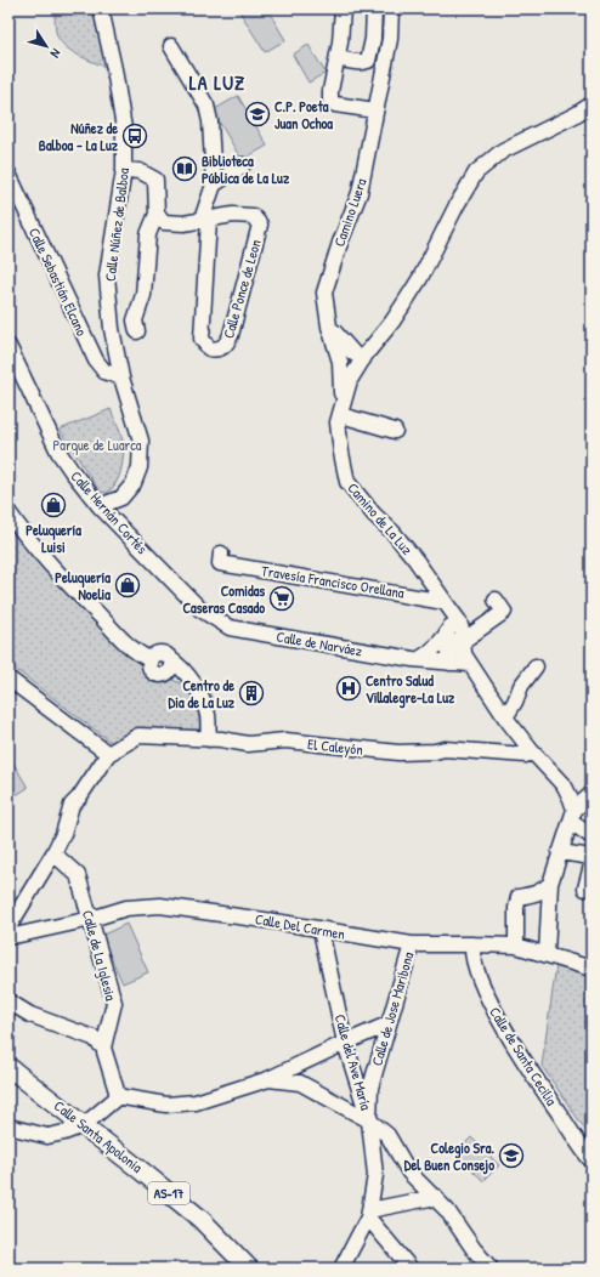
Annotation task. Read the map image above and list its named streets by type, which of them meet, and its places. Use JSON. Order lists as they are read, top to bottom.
{
  "streets": {
    "main road": ["Calle Santa Apolonia", "AS-17"],
    "street": [
      "Camino Luera",
      "Calle Núñez de Balboa",
      "Calle Sebastián Elcano",
      "Calle Ponce de Leon",
      "Calle Hernán Cortés",
      "Camino de La Luz",
      "Travesía Francisco Orellana",
      "Calle de Narváez",
      "El Caleyón",
      "Calle Del Carmen",
      "Calle de La Iglesia",
      "Calle de Jose Maribona",
      "Calle de Santa Cecilia",
      "Calle del Ave María"
    ]
  },
  "crossings": [
    ["Camino Luera", "Camino de La Luz"],
    ["Calle Núñez de Balboa", "Calle Sebastián Elcano"],
    ["Calle Hernán Cortés", "Calle de Narváez"],
    ["Camino de La Luz", "Travesía Francisco Orellana"],
    ["Calle Del Carmen", "Calle de La Iglesia"],
    ["Calle Del Carmen", "Calle de Jose Maribona"],
    ["Calle Del Carmen", "Calle de Santa Cecilia"],
    ["Calle Del Carmen", "Calle del Ave María"],
    ["Calle de Jose Maribona", "Calle del Ave María"]
  ],
  "districts": ["LA LUZ"],
  "parks": ["Parque de Luarca"],
  "places": {
    "school or university": ["C.P. Poeta Juan Ochoa", "Colegio Sra. Del Buen Consejo"],
    "bus stop": ["Núñez de Balboa - La Luz"],
    "library": ["Biblioteca Pública de La Luz"],
    "shop": ["Peluquería Luisi", "Peluquería Noelia"],
    "supermarket": ["Comidas Caseras Casado"],
    "hospital": ["Centro Salud Villalegre-La Luz"],
    "building": ["Centro de Dia de La Luz"]
  },
  "north": "bottom right"
}
